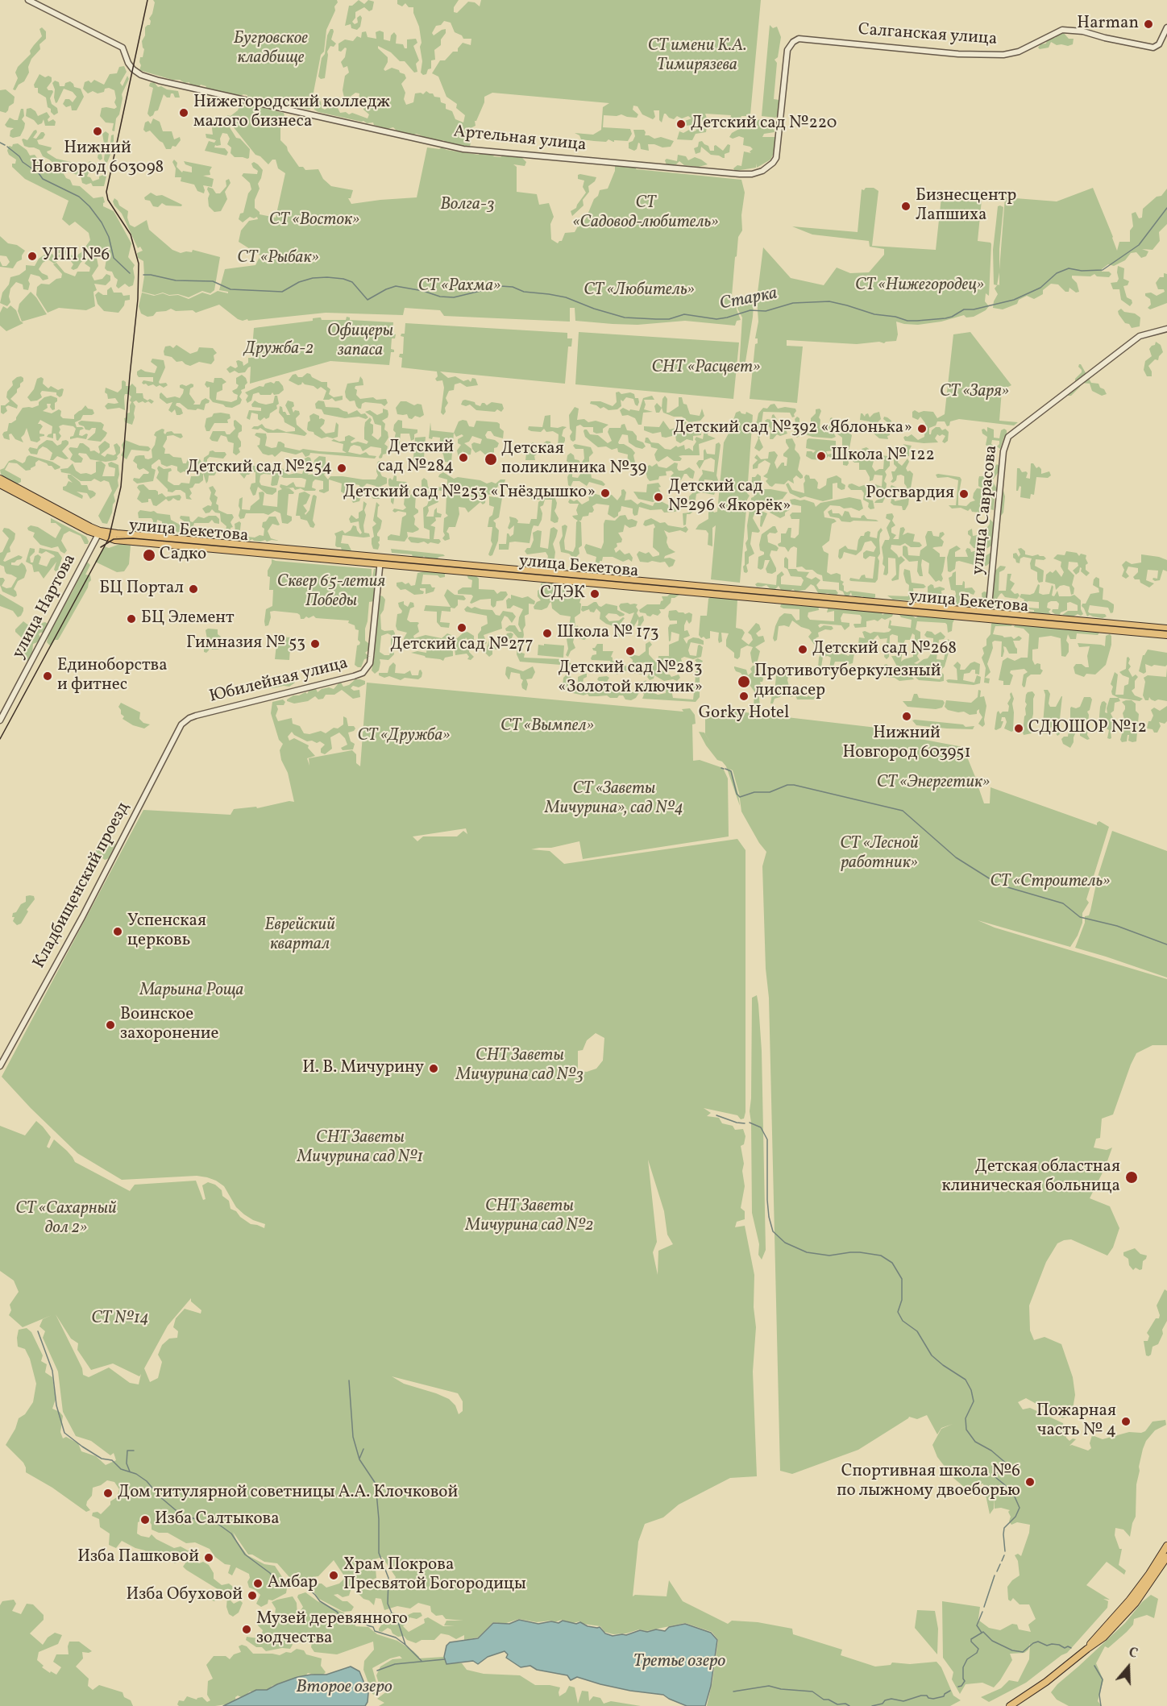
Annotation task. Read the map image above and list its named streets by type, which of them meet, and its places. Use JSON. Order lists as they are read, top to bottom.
{
  "streets": {
    "main road": ["улица Бекетова"],
    "street": [
      "Салганская улица",
      "Артельная улица",
      "улица Саврасова",
      "улица Нартова",
      "Юбилейная улица",
      "Кладбищенский проезд"
    ]
  },
  "crossings": [
    ["Салганская улица", "Артельная улица"],
    ["улица Саврасова", "улица Бекетова"],
    ["улица Бекетова", "улица Нартова"],
    ["улица Бекетова", "Юбилейная улица"],
    ["Юбилейная улица", "Кладбищенский проезд"]
  ],
  "water": ["Старка", "Третье озеро", "Второе озеро"],
  "parks": [
    "Бугровское кладбище",
    "СТ имени К.А. Тимирязева",
    "СТ «Садовод-любитель»",
    "Волга-3",
    "СТ «Восток»",
    "СТ «Рыбак»",
    "СТ «Нижегородец»",
    "СТ «Рахма»",
    "СТ «Любитель»",
    "Офицеры запаса",
    "Дружба-2",
    "СНТ «Расцвет»",
    "СТ «Заря»",
    "Сквер 65-летия Победы",
    "СТ «Вымпел»",
    "СТ «Дружба»",
    "СТ «Энергетик»",
    "СТ «Заветы Мичурина», сад №4",
    "СТ «Лесной работник»",
    "СТ «Строитель»",
    "Еврейский квартал",
    "Марьина Роща",
    "СНТ Заветы Мичурина сад №3",
    "СНТ Заветы Мичурина сад №1",
    "СНТ Заветы Мичурина сад №2",
    "СТ «Сахарный дол 2»",
    "СТ №14"
  ],
  "places": [
    "Harman",
    "Нижегородский колледж малого бизнеса",
    "Детский сад №220",
    "Нижний Новгород 603098",
    "Бизнесцентр Лапшиха",
    "УПП №6",
    "Детский сад №392 «Яблонька»",
    "Школа № 122",
    "Детский сад №284",
    "Детская поликлиника №39",
    "Детский сад №254",
    "Детский сад №253 «Гнёздышко»",
    "Росгвардия",
    "Детский сад №296 «Якорёк»",
    "Садко",
    "БЦ Портал",
    "СДЭК",
    "БЦ Элемент",
    "Детский сад №277",
    "Школа № 173",
    "Гимназия № 53",
    "Детский сад №268",
    "Детский сад №283 «Золотой ключик»",
    "Единоборства и фитнес",
    "Противотуберкулезный диспасер",
    "Gorky Hotel",
    "Нижний Новгород 603951",
    "СДЮШОР №12",
    "Успенская церковь",
    "Воинское захоронение",
    "И. В. Мичурину",
    "Детская областная клиническая больница",
    "Пожарная часть № 4",
    "Спортивная школа №6 по лыжному двоеборью",
    "Дом титулярной советницы А.А. Клочковой",
    "Изба Салтыкова",
    "Изба Пашковой",
    "Храм Покрова Пресвятой Богородицы",
    "Амбар",
    "Изба Обуховой",
    "Музей деревянного зодчества"
  ],
  "north": "top"
}
